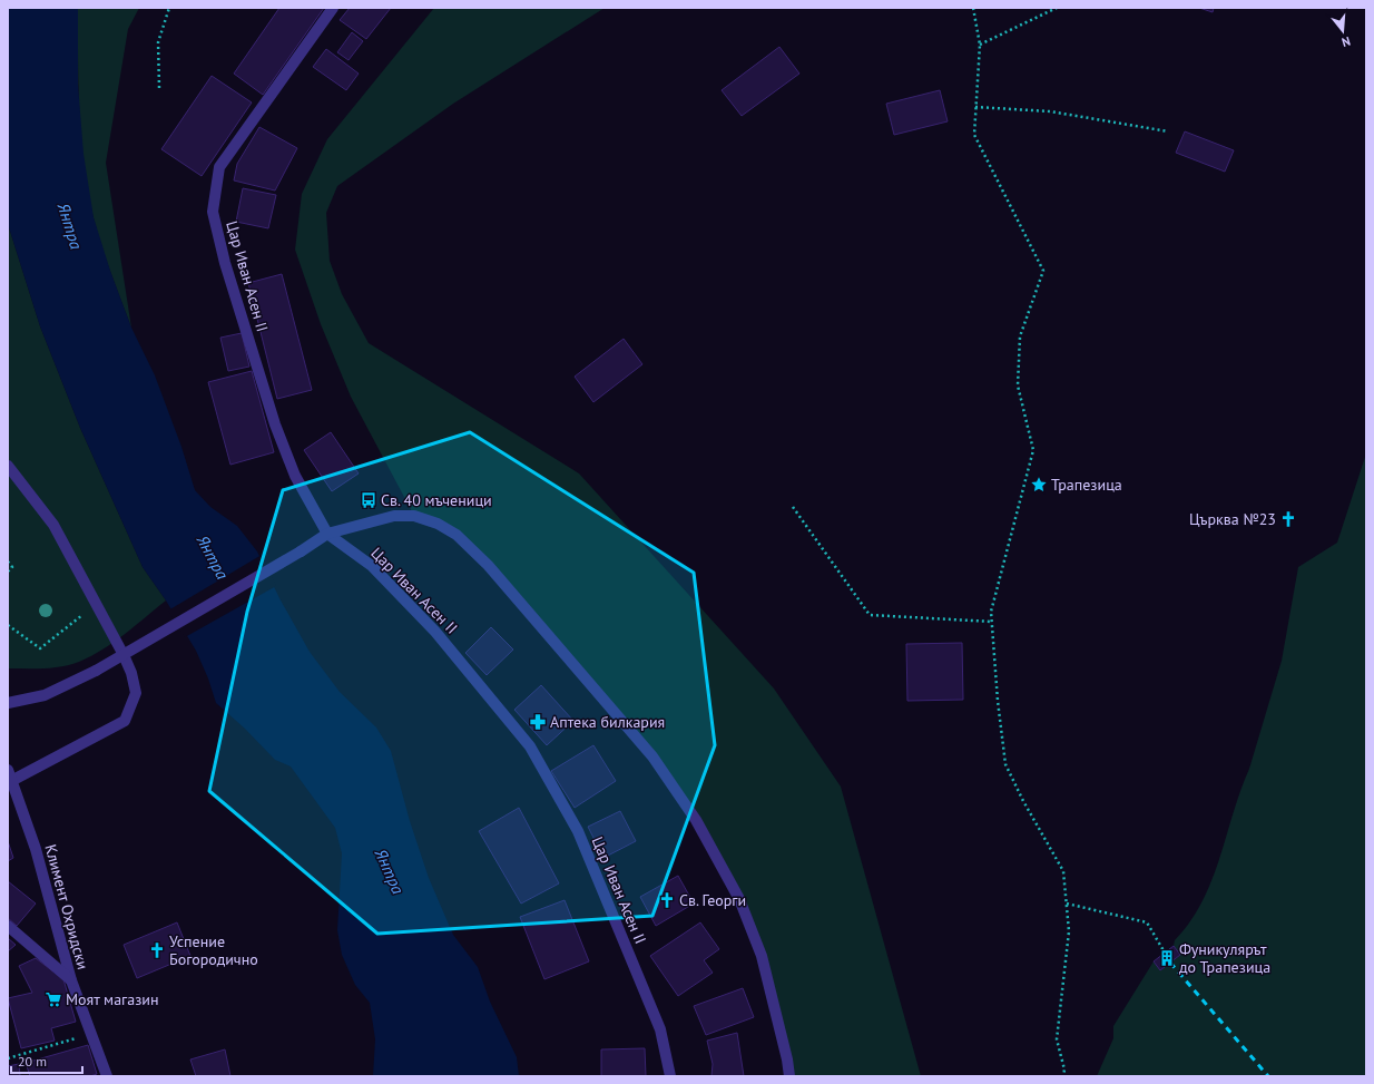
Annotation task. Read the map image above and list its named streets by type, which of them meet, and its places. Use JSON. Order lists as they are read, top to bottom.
{
  "streets": {
    "street": ["Цар Иван Асен II", "Климент Охридски"]
  },
  "water": ["Янтра"],
  "places": {
    "place": ["Трапезица"],
    "bus stop": ["Св. 40 мъченици"],
    "church": ["Църква №23", "Св. Георги", "Успение Богородично"],
    "pharmacy": ["Аптека билкария"],
    "building": ["Фуникулярът до Трапезица"],
    "supermarket": ["Моят магазин"]
  },
  "scale_bar": "20 m",
  "north": "bottom"
}
